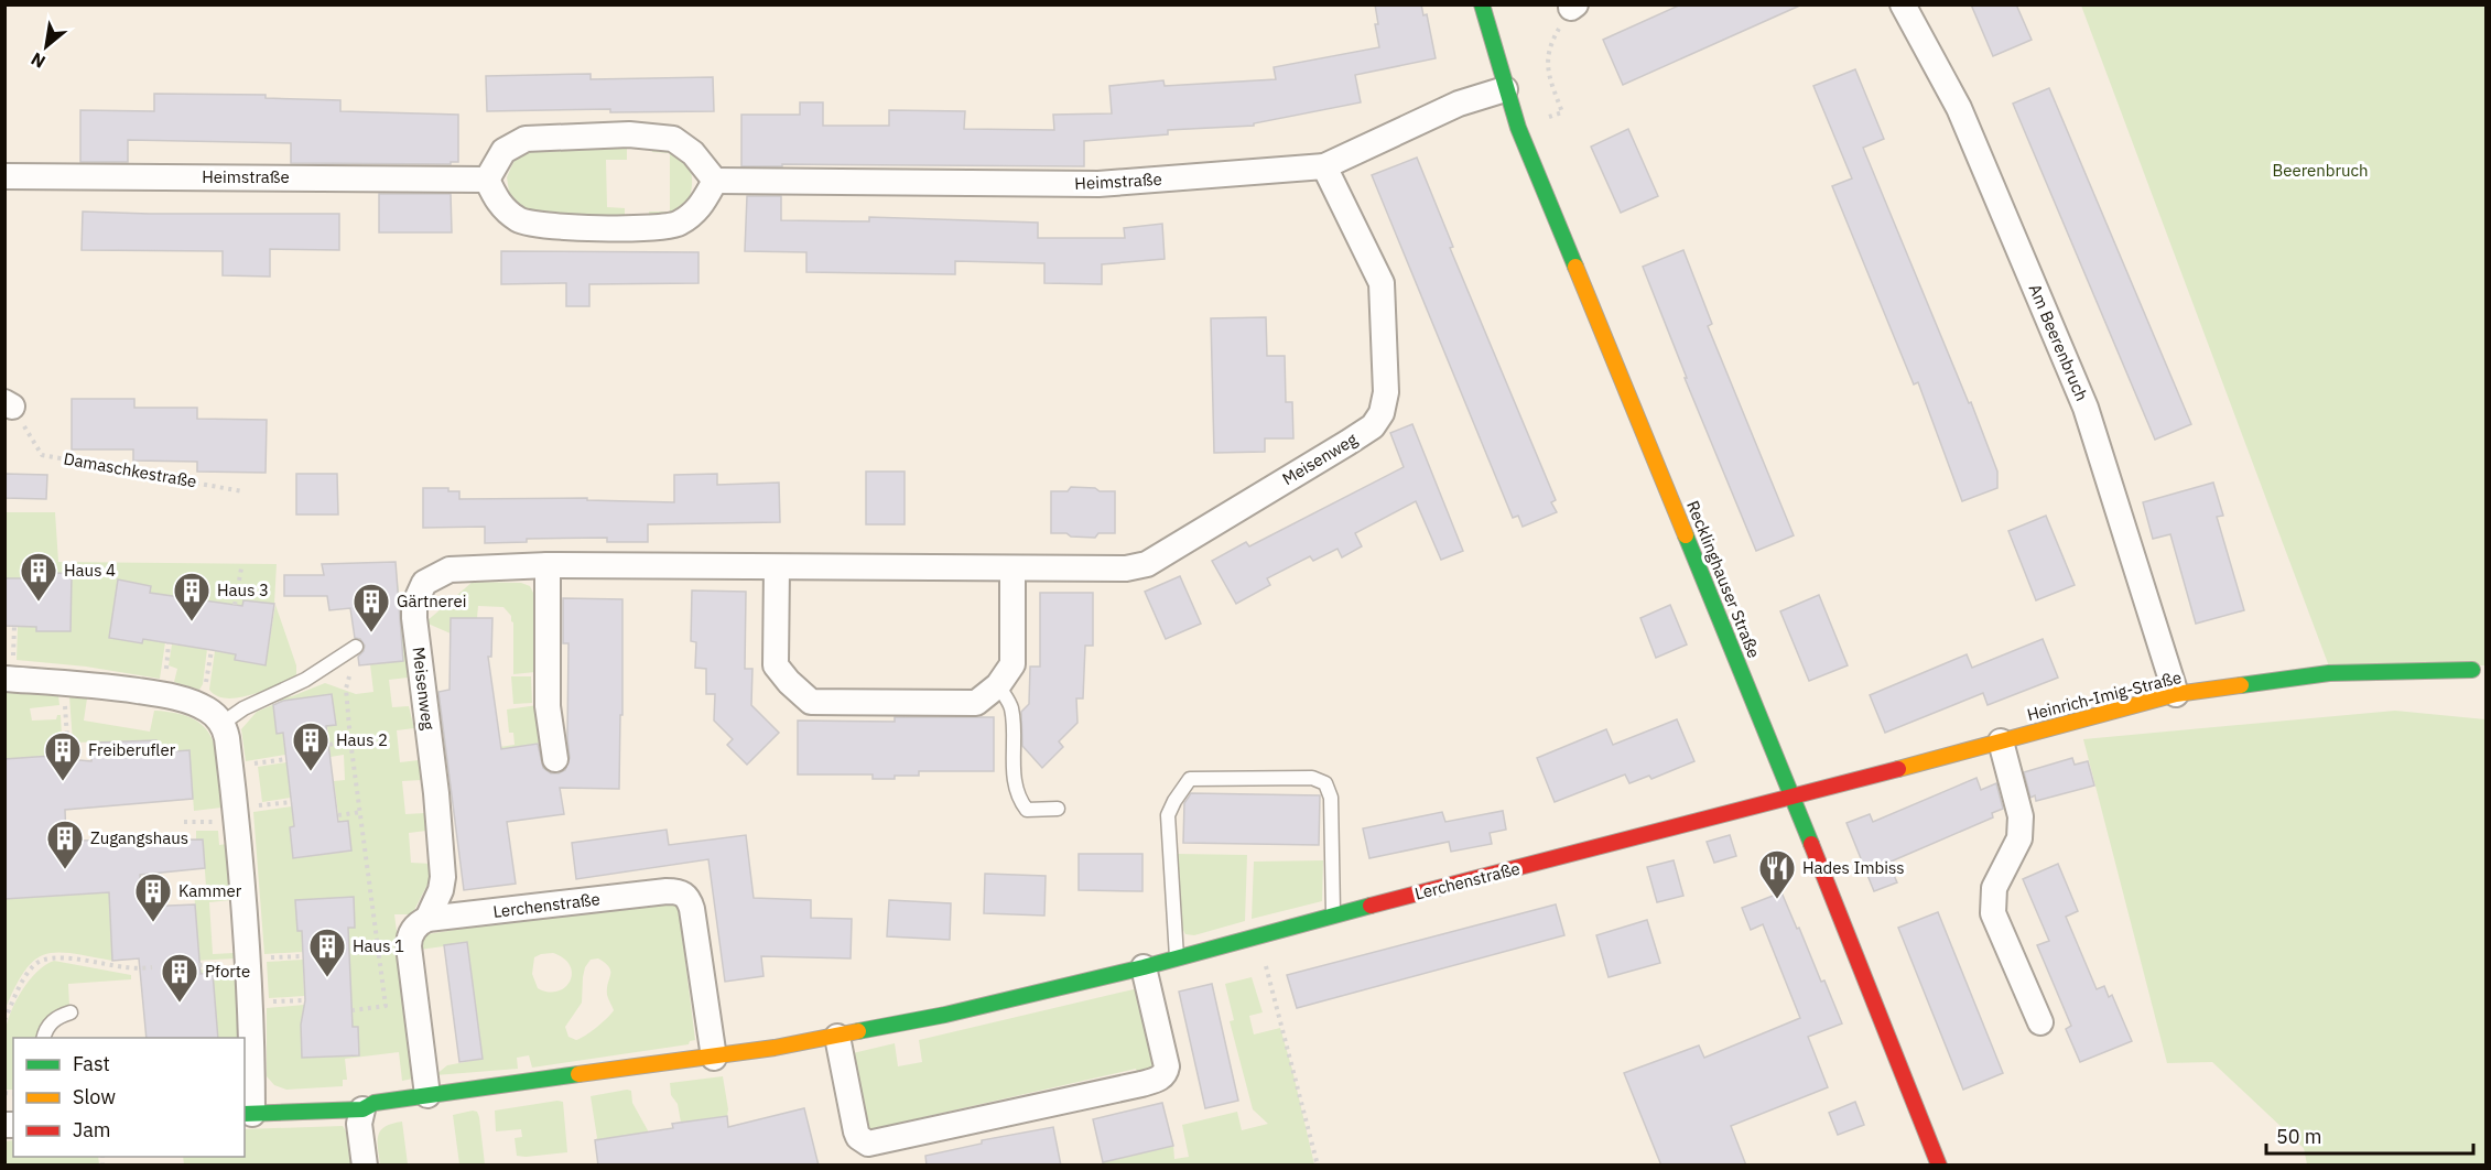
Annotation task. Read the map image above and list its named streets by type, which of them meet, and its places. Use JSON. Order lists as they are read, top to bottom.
{
  "streets": {
    "street": [
      "Heimstraße",
      "Am Beerenbruch",
      "Meisenweg",
      "Recklinghauser Straße",
      "Heinrich-Imig-Straße",
      "Lerchenstraße"
    ],
    "path": ["Damaschkestraße"]
  },
  "crossings": [
    ["Heimstraße", "Meisenweg"],
    ["Heimstraße", "Recklinghauser Straße"],
    ["Am Beerenbruch", "Heinrich-Imig-Straße"],
    ["Meisenweg", "Lerchenstraße"],
    ["Recklinghauser Straße", "Heinrich-Imig-Straße"],
    ["Recklinghauser Straße", "Lerchenstraße"],
    ["Heinrich-Imig-Straße", "Lerchenstraße"]
  ],
  "parks": ["Beerenbruch"],
  "places": {
    "building": [
      "Haus 4",
      "Haus 3",
      "Gärtnerei",
      "Haus 2",
      "Freiberufler",
      "Zugangshaus",
      "Kammer",
      "Haus 1",
      "Pforte"
    ],
    "restaurant": ["Hades Imbiss"]
  },
  "legend": ["Fast", "Slow", "Jam"],
  "scale_bar": "50 m",
  "north": "bottom left"
}
